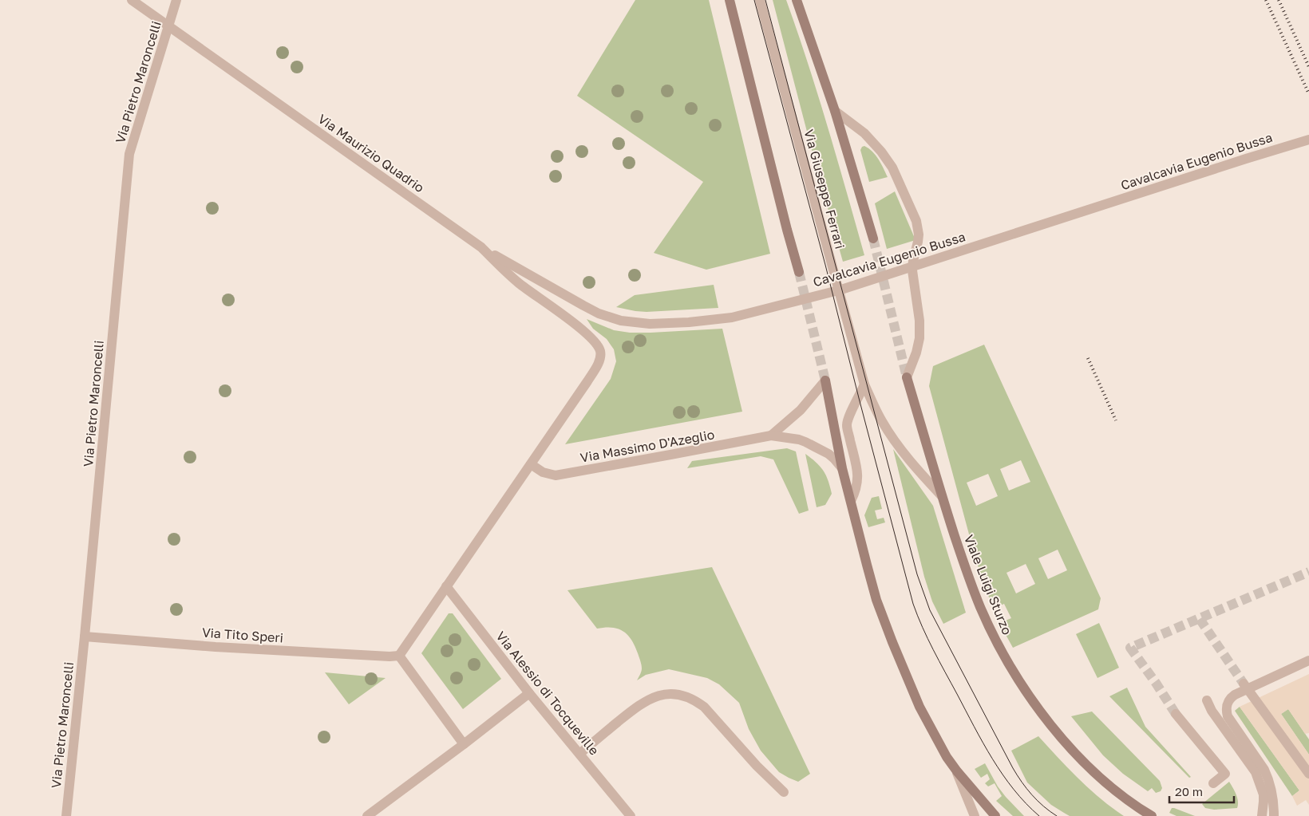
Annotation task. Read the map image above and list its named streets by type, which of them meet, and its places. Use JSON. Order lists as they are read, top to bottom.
{
  "streets": {
    "main road": ["Viale Luigi Sturzo"],
    "street": [
      "Via Pietro Maroncelli",
      "Via Maurizio Quadrio",
      "Cavalcavia Eugenio Bussa",
      "Via Giuseppe Ferrari",
      "Via Massimo D'Azeglio",
      "Via Tito Speri",
      "Via Alessio di Tocqueville"
    ]
  },
  "crossings": [
    ["Via Pietro Maroncelli", "Via Maurizio Quadrio"],
    ["Via Pietro Maroncelli", "Via Tito Speri"],
    ["Via Maurizio Quadrio", "Cavalcavia Eugenio Bussa"],
    ["Via Maurizio Quadrio", "Via Massimo D'Azeglio"],
    ["Via Giuseppe Ferrari", "Viale Luigi Sturzo"]
  ],
  "scale_bar": "20 m"
}
